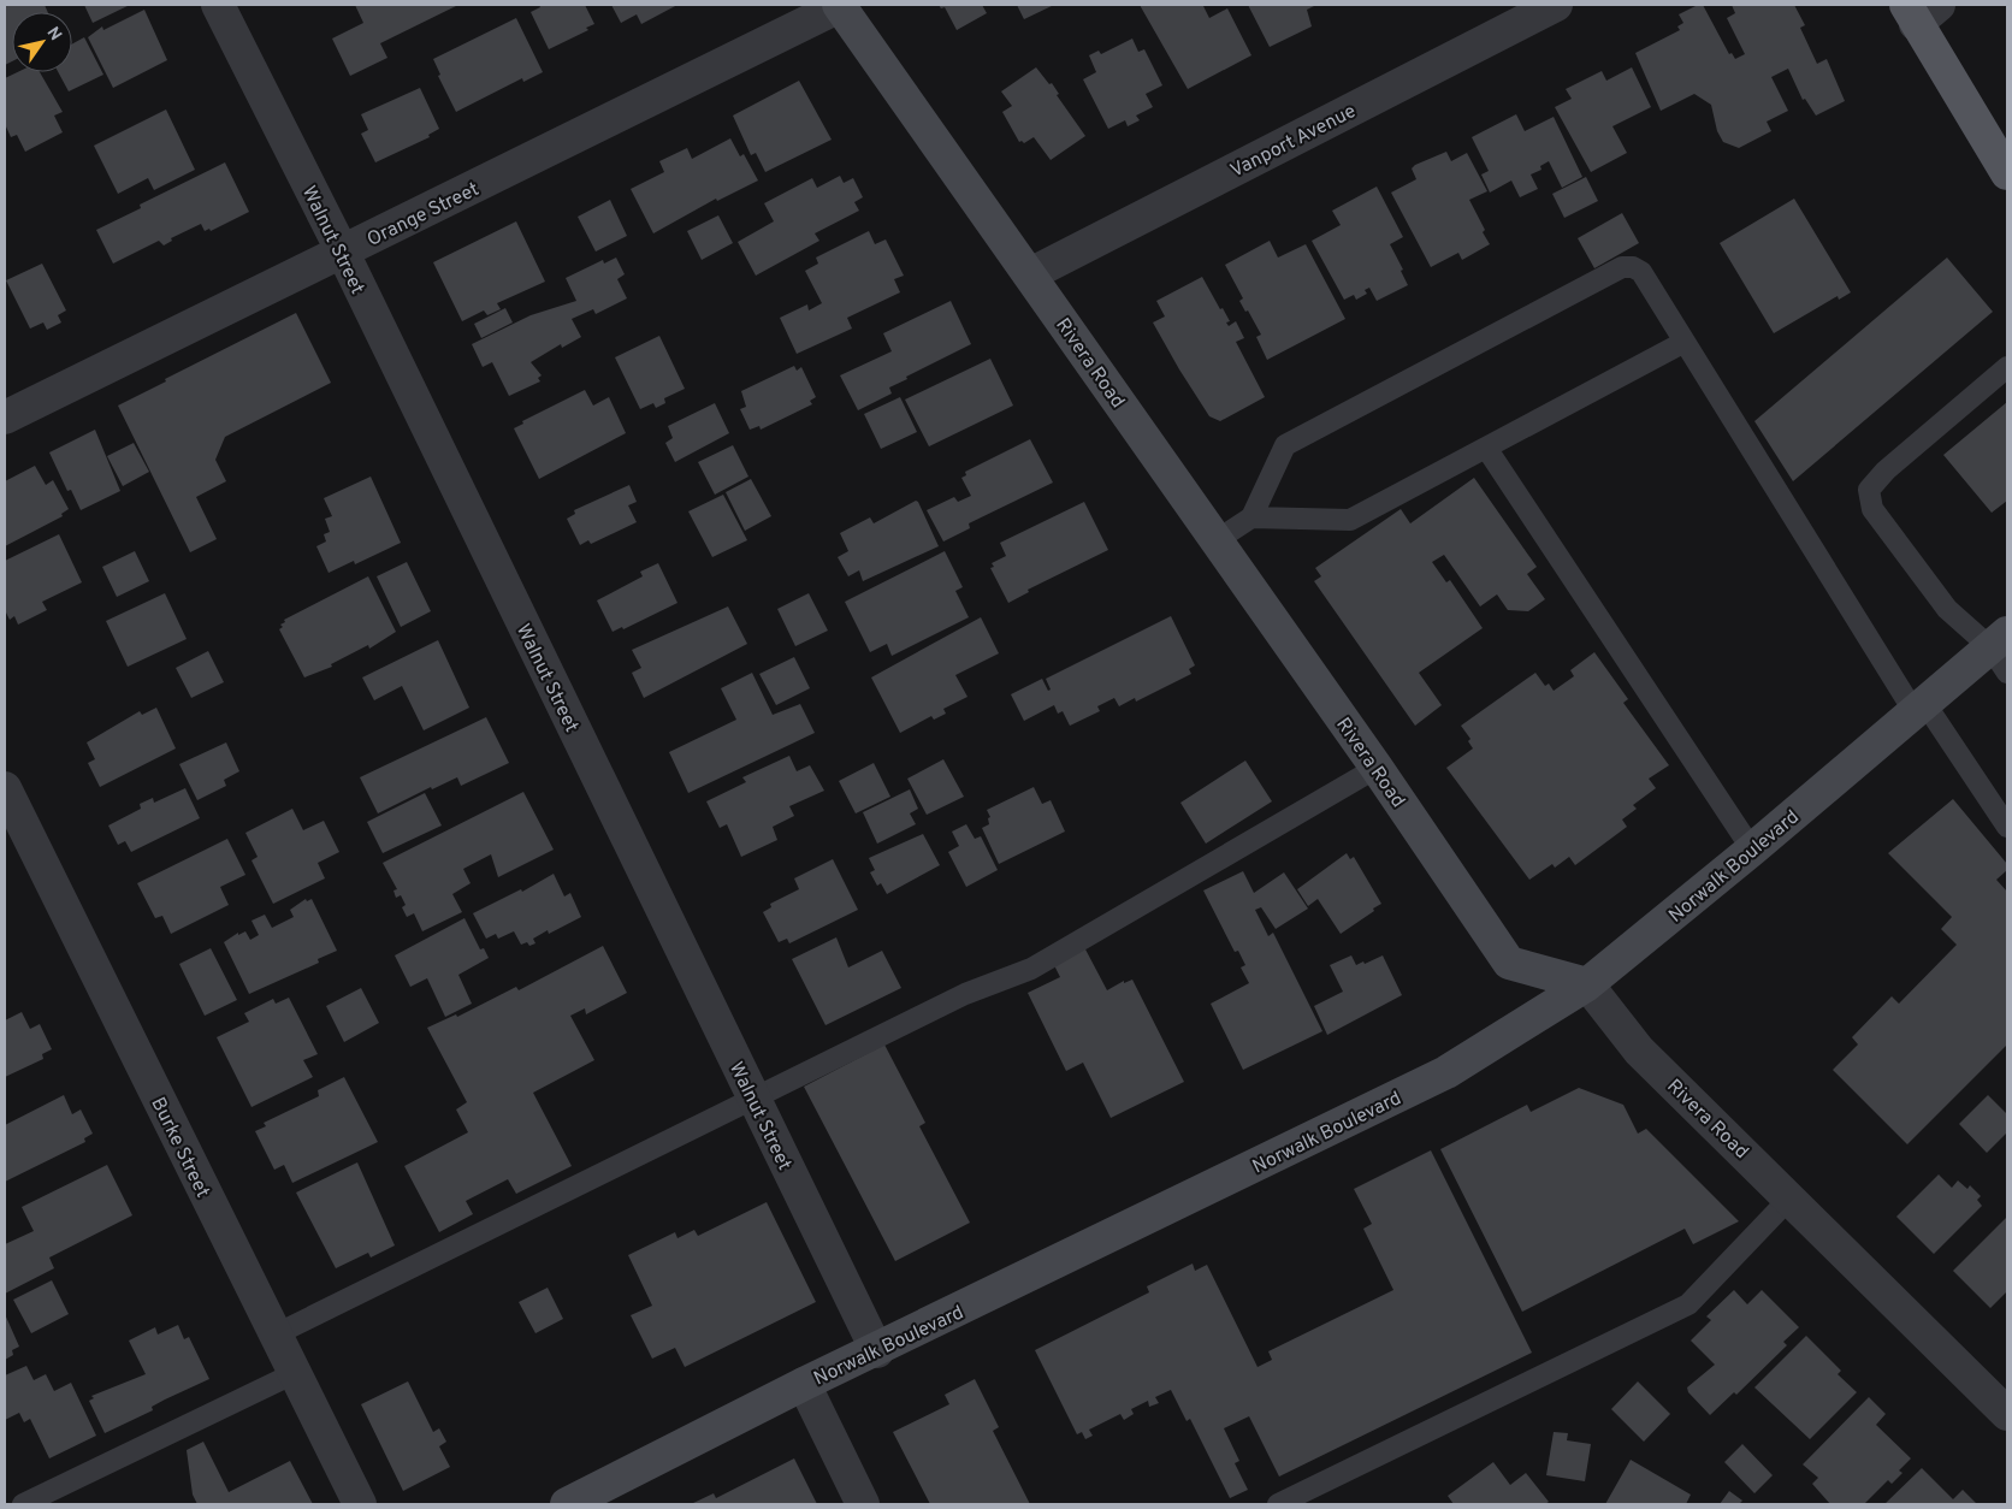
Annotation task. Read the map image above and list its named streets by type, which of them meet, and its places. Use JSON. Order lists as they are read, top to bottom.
{
  "streets": {
    "main road": ["Rivera Road", "Norwalk Boulevard"],
    "street": [
      "Vanport Avenue",
      "Orange Street",
      "Walnut Street",
      "Burke Street"
    ]
  },
  "crossings": [
    ["Vanport Avenue", "Rivera Road"],
    ["Orange Street", "Walnut Street"],
    ["Orange Street", "Rivera Road"],
    ["Walnut Street", "Norwalk Boulevard"],
    ["Rivera Road", "Norwalk Boulevard"]
  ],
  "north": "top right"
}
